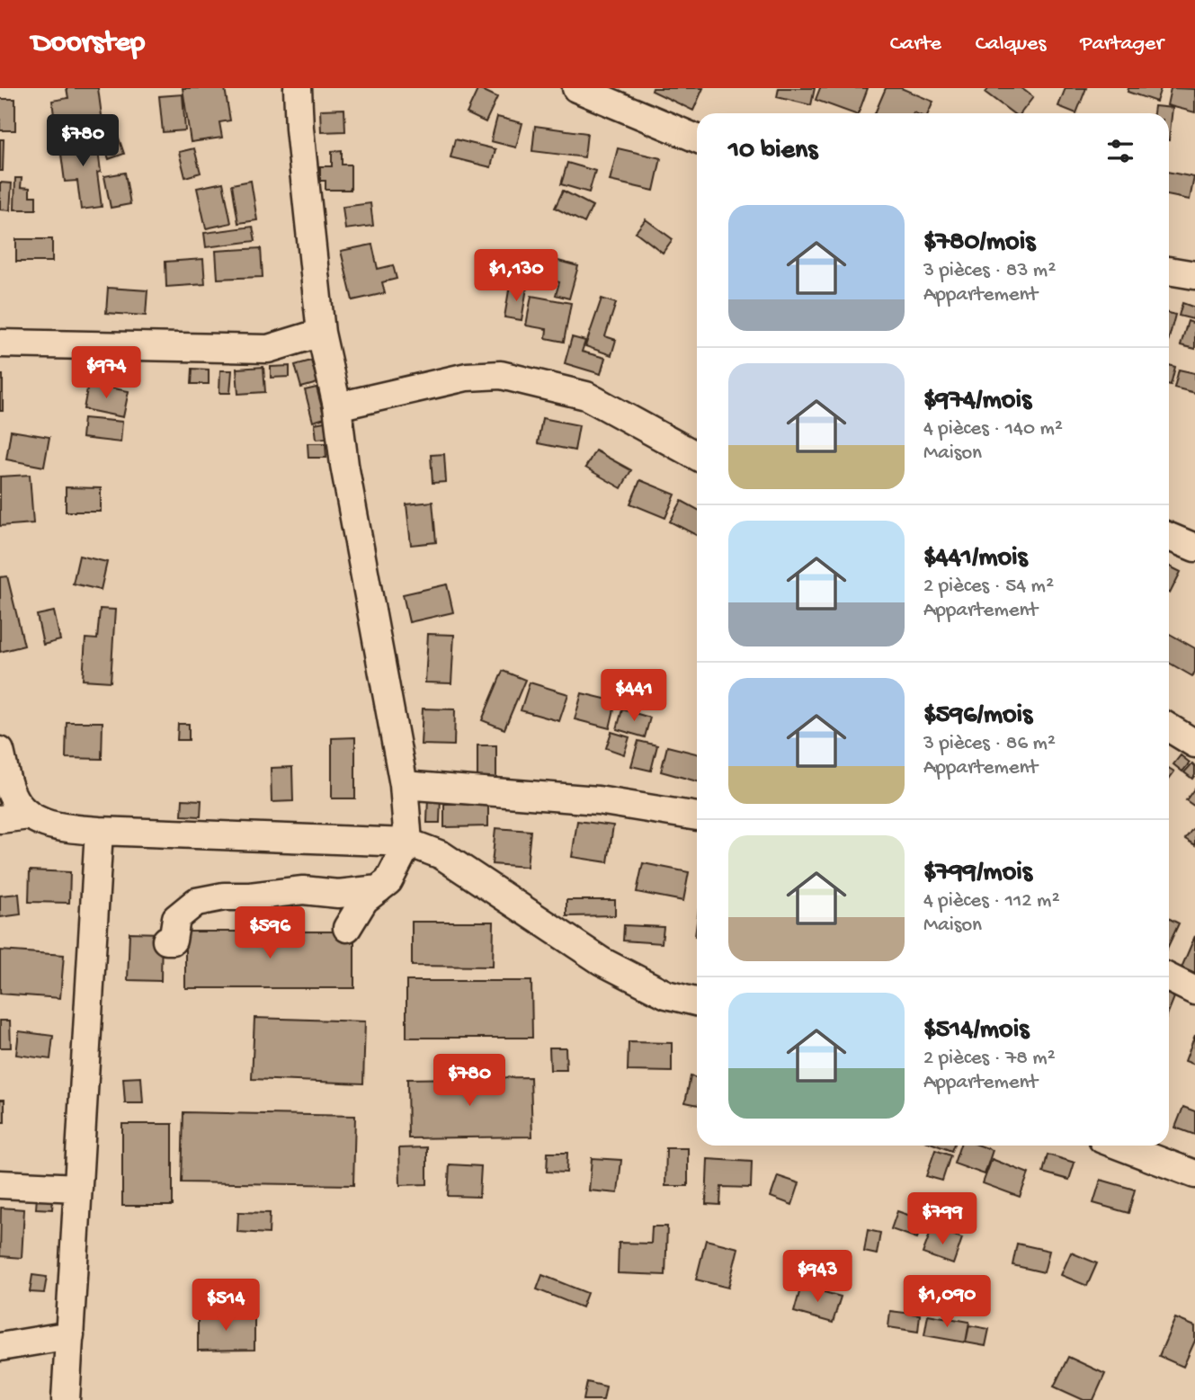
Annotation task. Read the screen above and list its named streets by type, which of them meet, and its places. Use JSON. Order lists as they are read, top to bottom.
{
  "page": {
    "header": "Doorstep",
    "nav": ["Carte", "Calques", "Partager"],
    "heading": "10 biens",
    "price": [
      "$780",
      "$1,130",
      "$974",
      "$441",
      "$596",
      "$780",
      "$799",
      "$943",
      "$1,090",
      "$514"
    ],
    "list": [
      {
        "name": "$780/mois",
        "note": "3 pièces · 83 m² · Appartement"
      },
      {
        "name": "$974/mois",
        "note": "4 pièces · 140 m² · Maison"
      },
      {
        "name": "$441/mois",
        "note": "2 pièces · 54 m² · Appartement"
      },
      {
        "name": "$596/mois",
        "note": "3 pièces · 86 m² · Appartement"
      },
      {
        "name": "$799/mois",
        "note": "4 pièces · 112 m² · Maison"
      },
      {
        "name": "$514/mois",
        "note": "2 pièces · 78 m² · Appartement"
      }
    ]
  }
}
